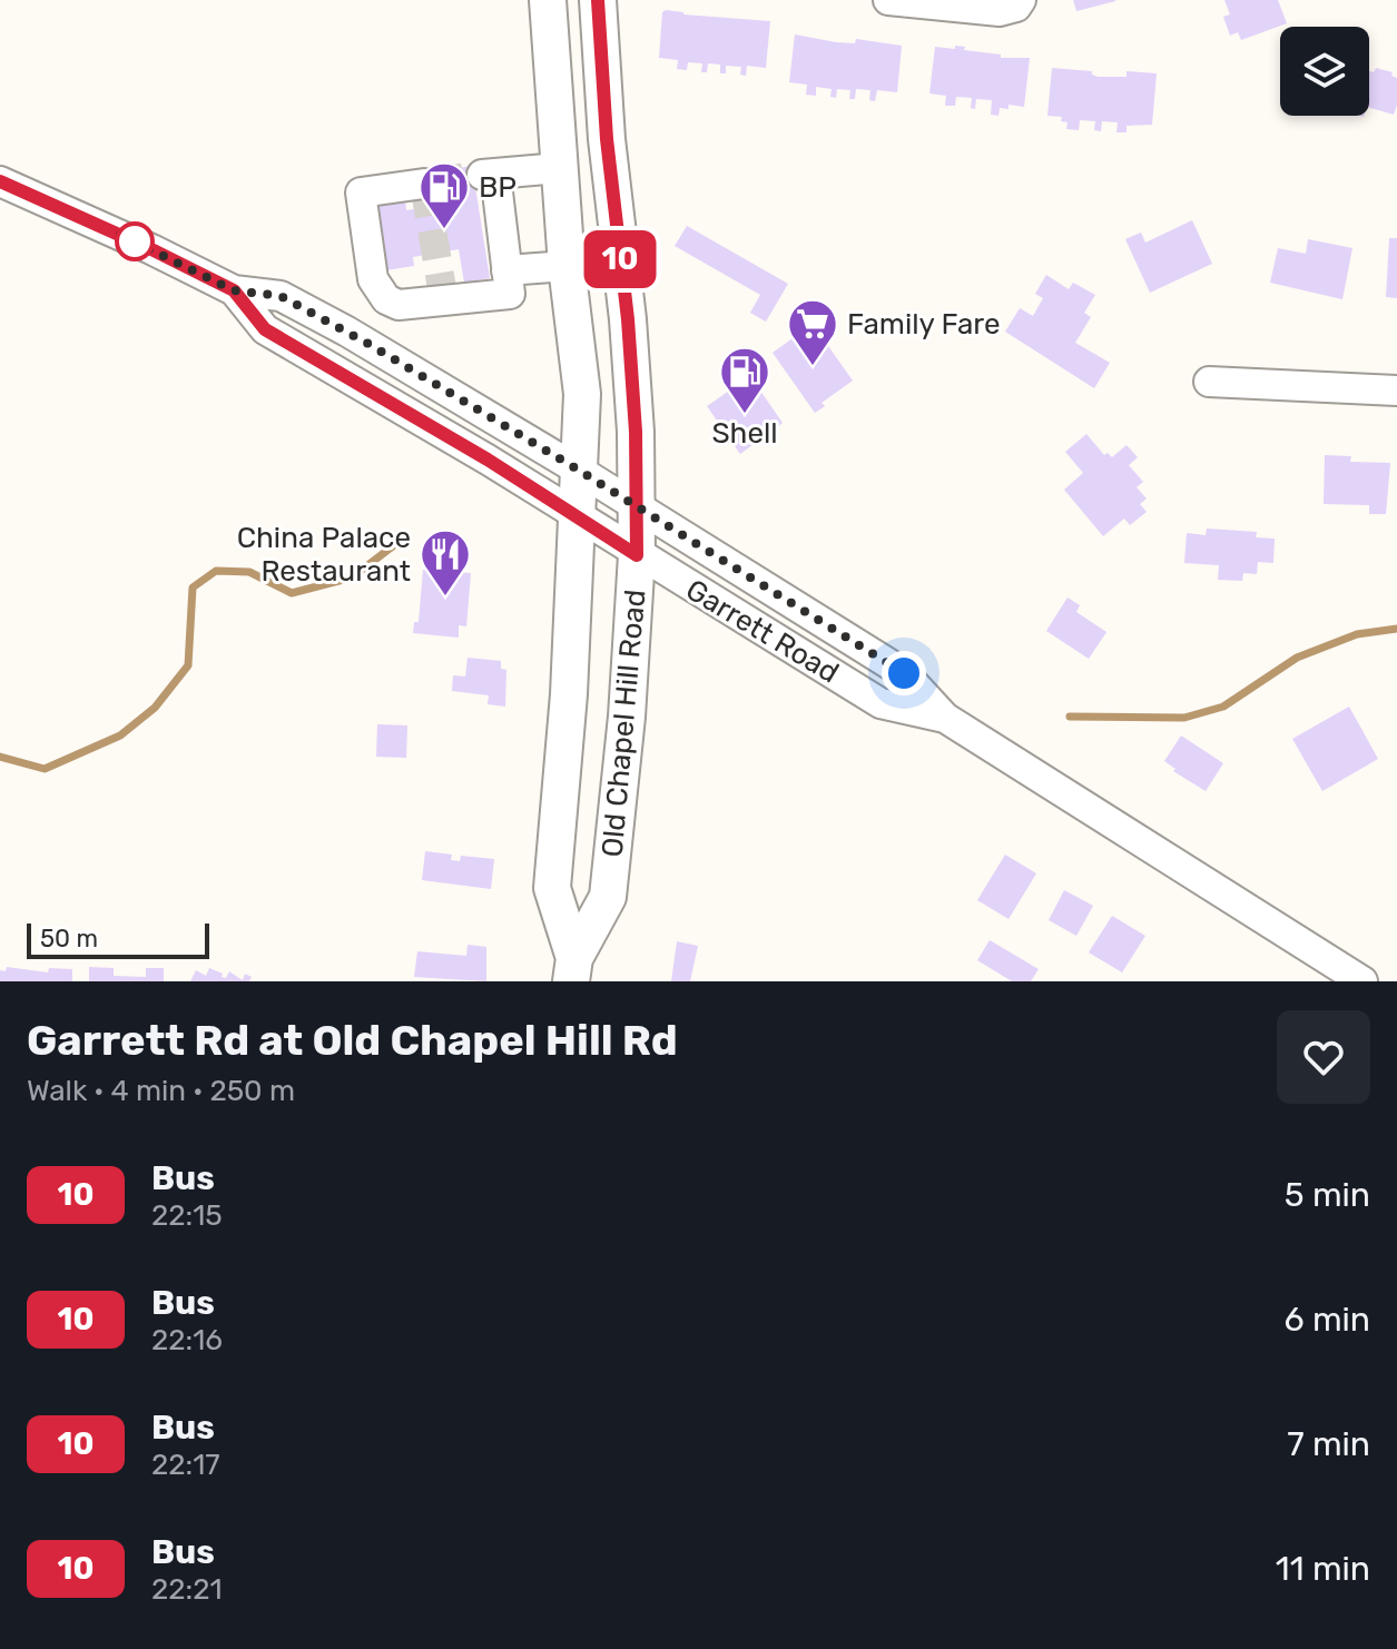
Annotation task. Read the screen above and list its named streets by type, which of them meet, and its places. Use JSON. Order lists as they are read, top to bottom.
{
  "streets": {
    "main road": ["Old Chapel Hill Road"],
    "street": ["Garrett Road"]
  },
  "crossings": [
    ["Garrett Road", "Old Chapel Hill Road"]
  ],
  "places": {
    "fuel station": ["BP", "Shell"],
    "supermarket": ["Family Fare"],
    "restaurant": ["China Palace Restaurant"]
  },
  "lines": ["bus line 10"],
  "scale_bar": "50 m",
  "page": {
    "on_map": "10",
    "scale": "50 m",
    "heading": ["Garrett Rd at Old Chapel Hill Rd", "Walk · 4 min · 250 m"],
    "list": [
      {
        "mark": "10",
        "name": "Bus",
        "note": "22:15",
        "value": "5 min"
      },
      {
        "mark": "10",
        "name": "Bus",
        "note": "22:16",
        "value": "6 min"
      },
      {
        "mark": "10",
        "name": "Bus",
        "note": "22:17",
        "value": "7 min"
      },
      {
        "mark": "10",
        "name": "Bus",
        "note": "22:21",
        "value": "11 min"
      }
    ]
  }
}
